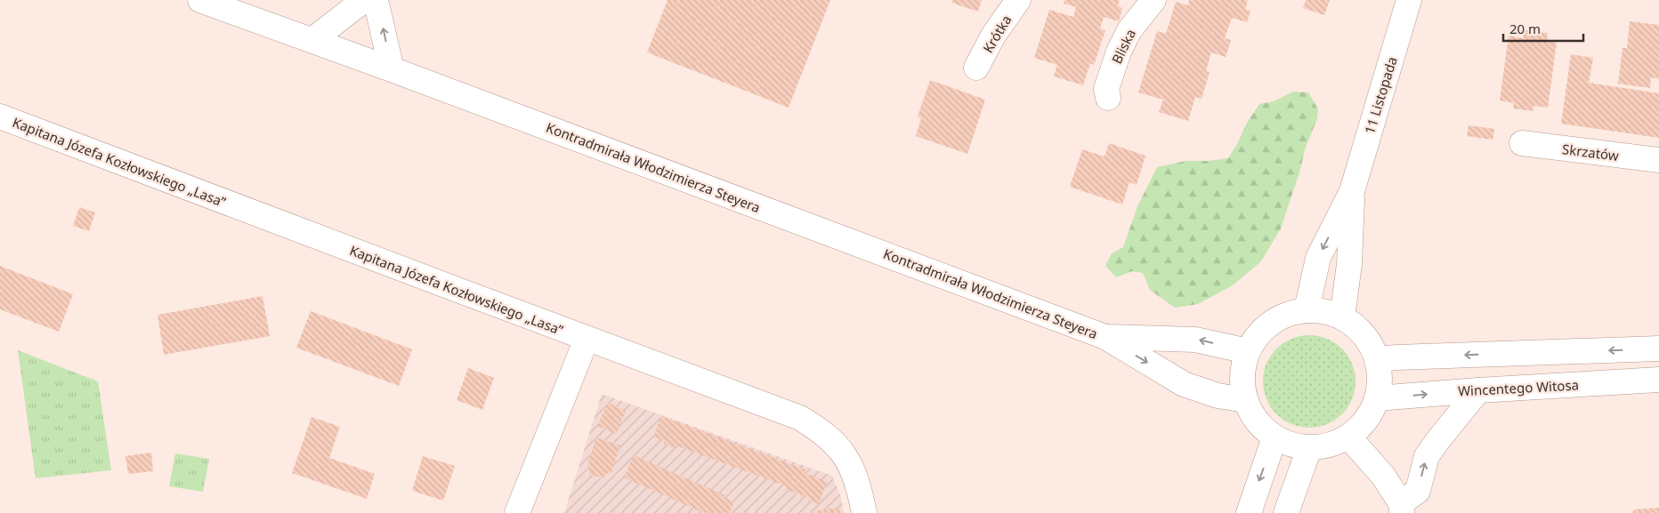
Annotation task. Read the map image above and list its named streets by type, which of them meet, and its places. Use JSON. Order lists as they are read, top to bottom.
{
  "streets": {
    "street": [
      "Krótka",
      "Bliska",
      "11 Listopada",
      "Skrzatów",
      "Kapitana Józefa Kozłowskiego „Lasa”",
      "Kontradmirała Włodzimierza Steyera",
      "Wincentego Witosa"
    ]
  },
  "crossings": [
    ["11 Listopada", "Kontradmirała Włodzimierza Steyera"],
    ["11 Listopada", "Wincentego Witosa"],
    ["Kontradmirała Włodzimierza Steyera", "Wincentego Witosa"]
  ],
  "scale_bar": "20 m"
}
